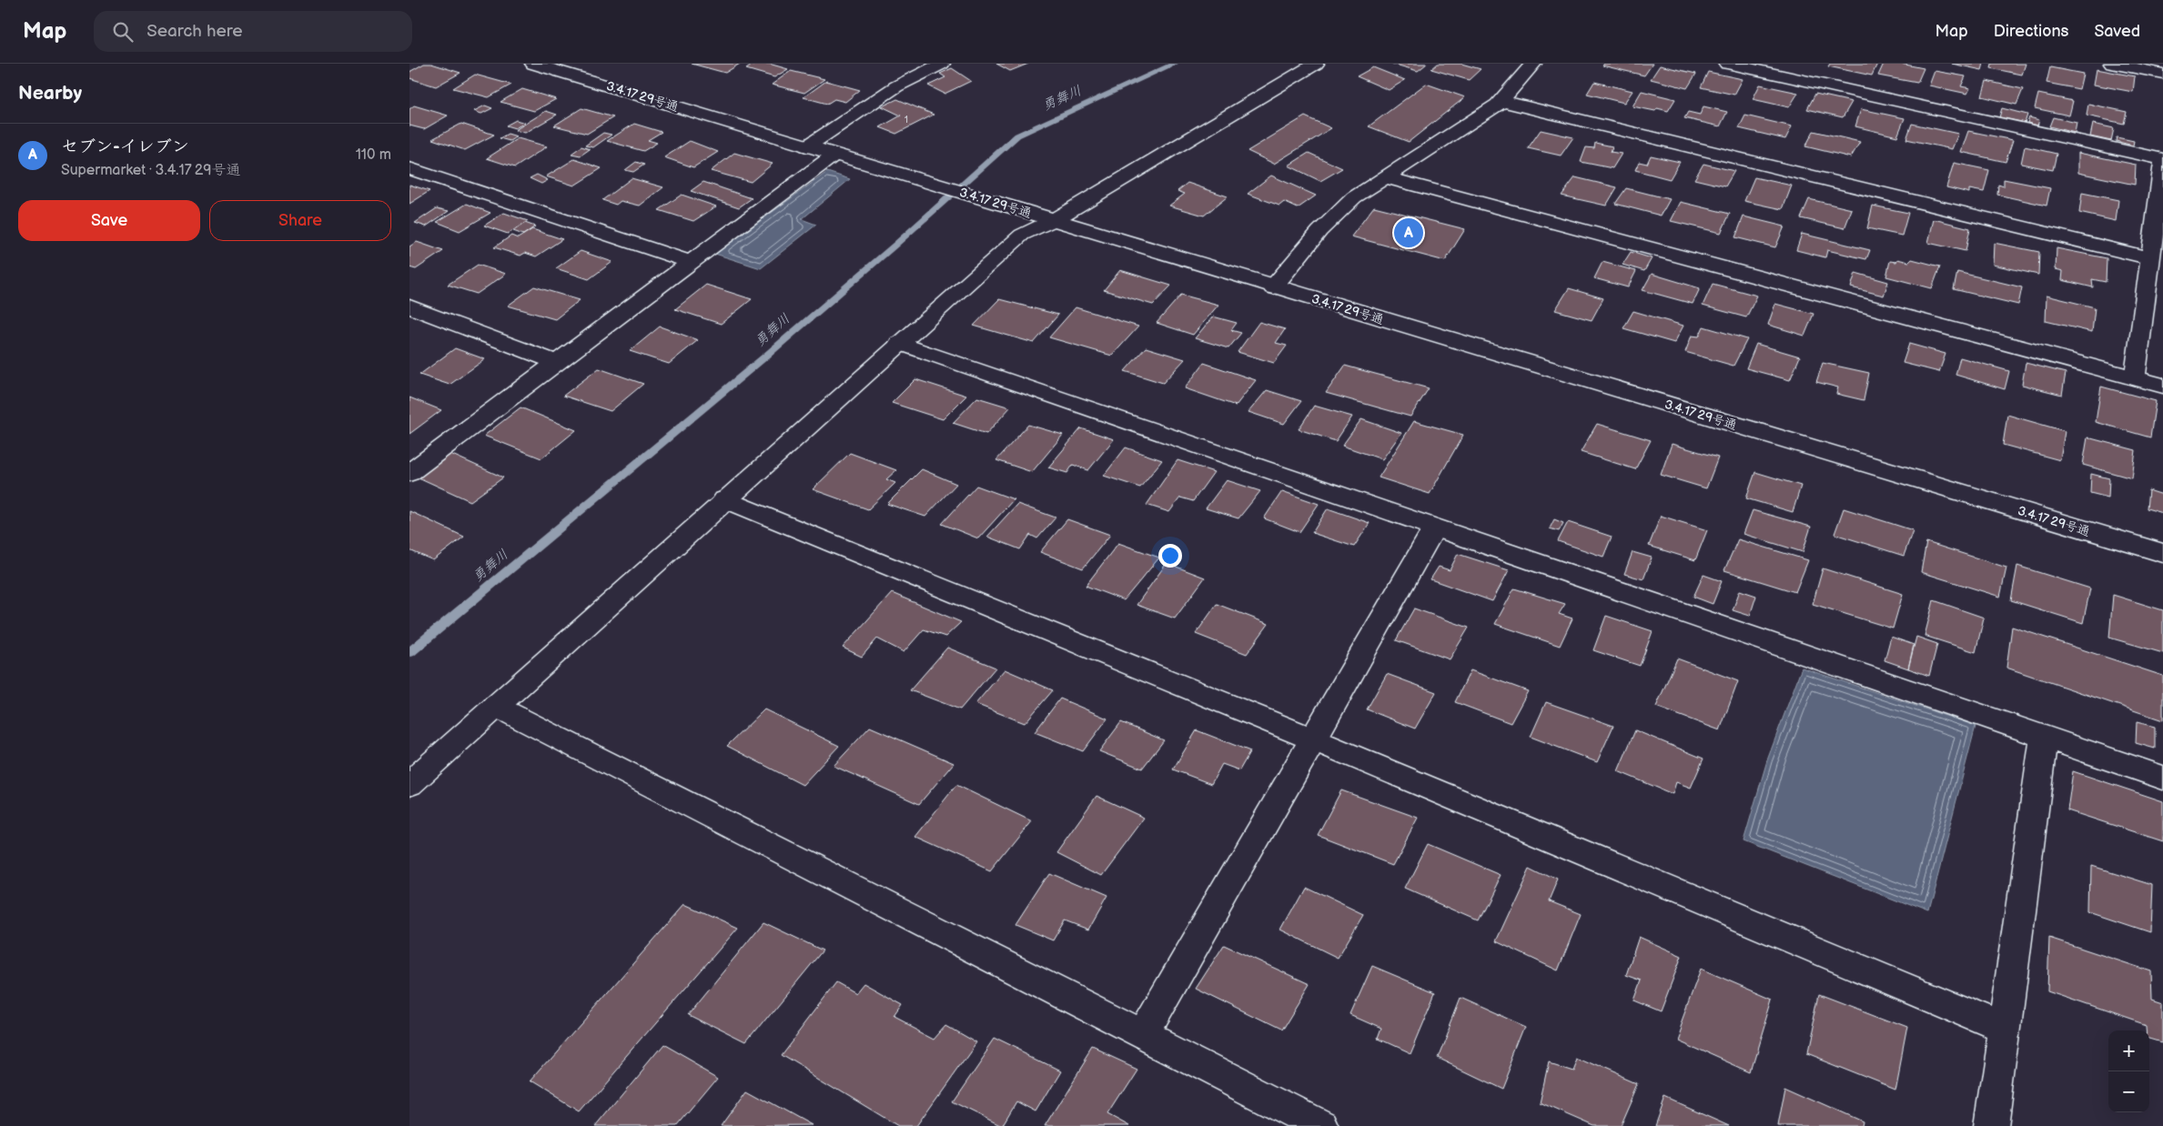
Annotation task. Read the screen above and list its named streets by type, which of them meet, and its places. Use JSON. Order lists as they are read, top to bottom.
{
  "streets": {
    "street": ["3.4.17 29号通"]
  },
  "water": ["勇舞川"],
  "house_numbers": ["1"],
  "page": {
    "header": "Map",
    "search": "Search here",
    "nav": ["Map", "Directions", "Saved"],
    "heading": "Nearby",
    "list": [
      {
        "mark": "A",
        "name": "セブン-イレブン",
        "note": "Supermarket · 3.4.17 29号通",
        "value": "110 m"
      }
    ],
    "buttons": ["Save", "Share"],
    "pins": "A",
    "map_buttons": ["+", "−"]
  }
}
